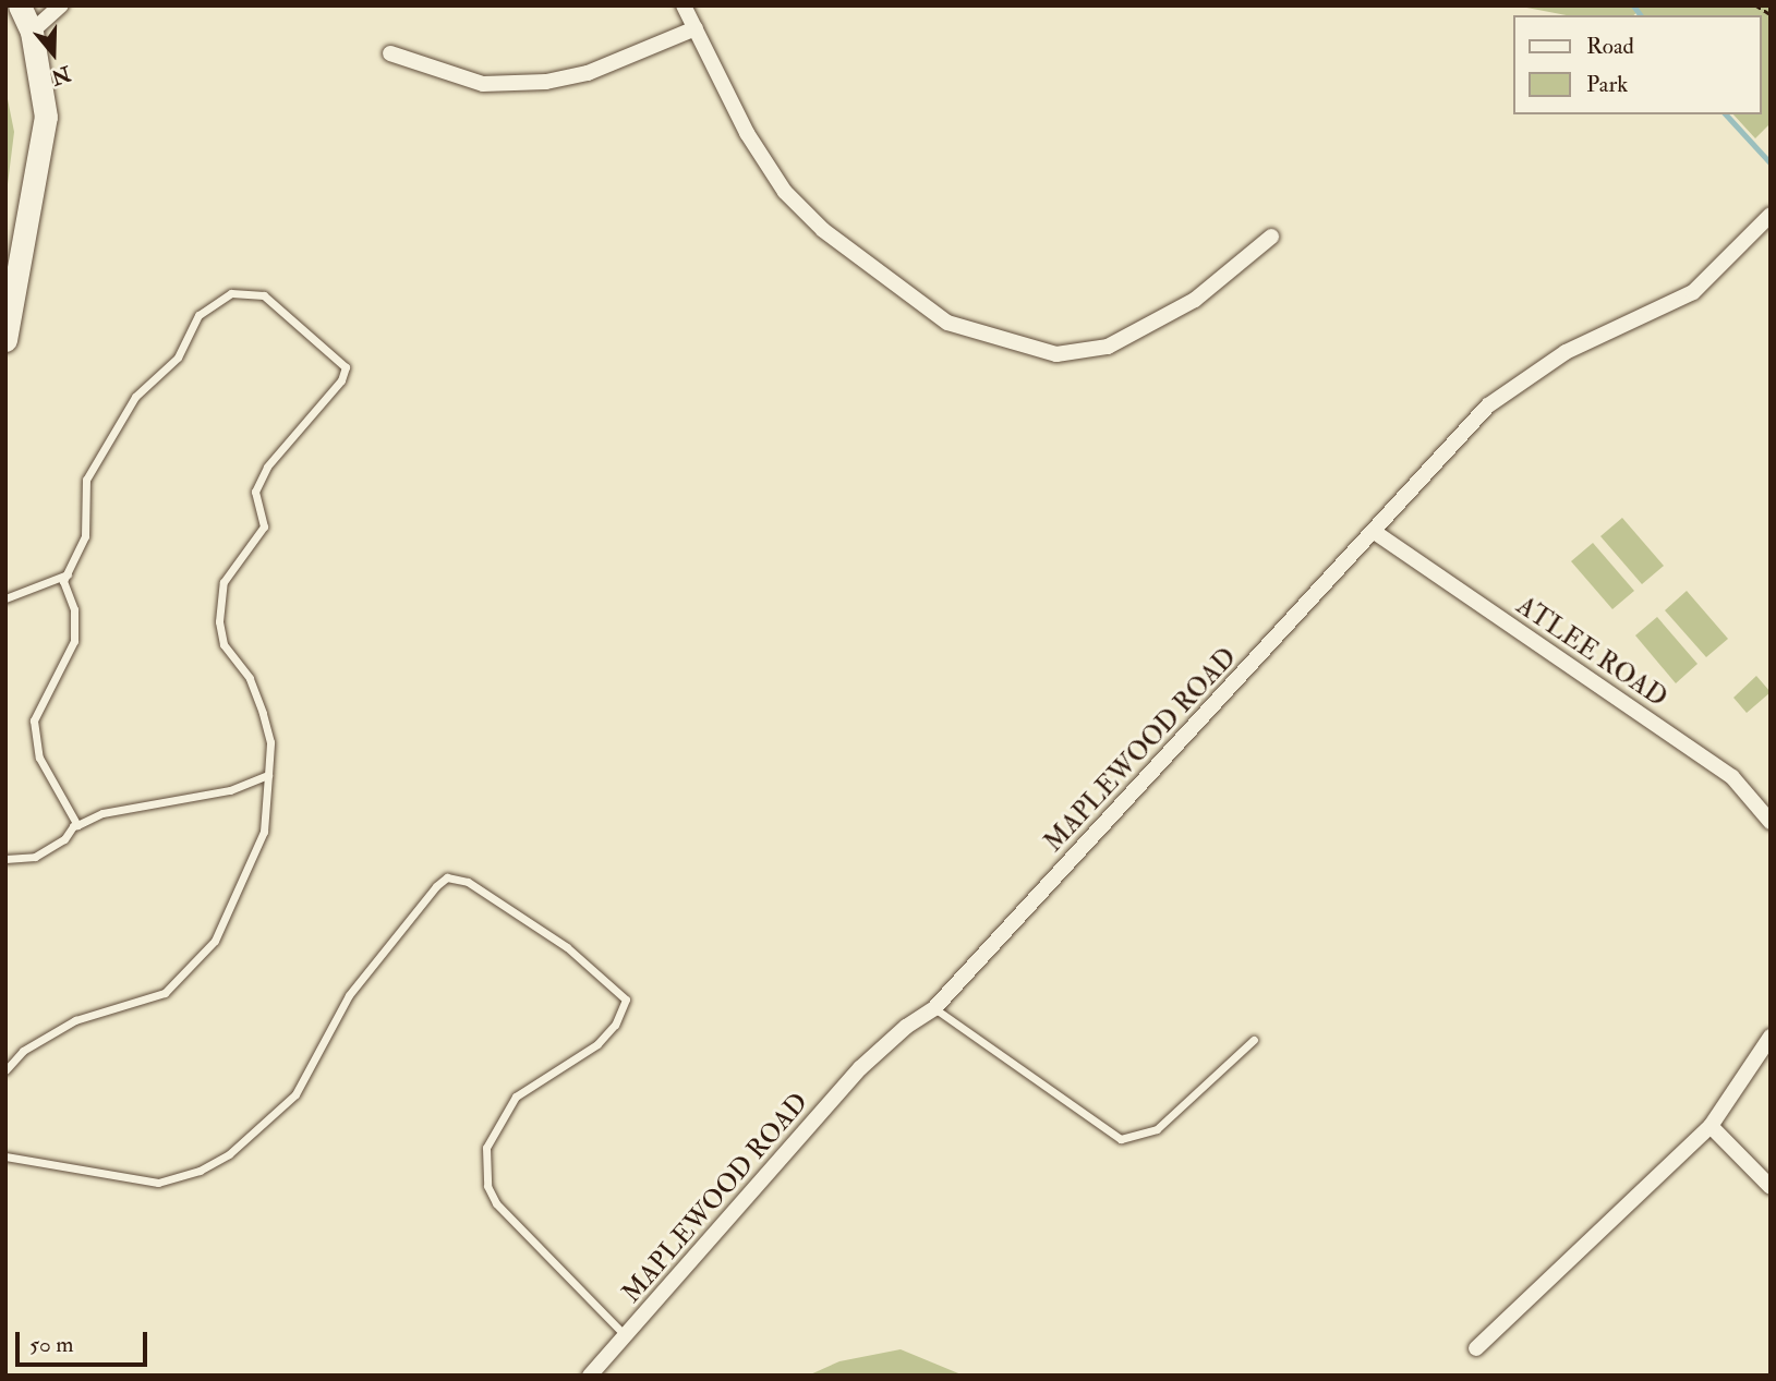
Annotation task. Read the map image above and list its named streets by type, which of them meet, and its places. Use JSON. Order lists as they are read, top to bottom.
{
  "streets": {
    "street": ["ATLEE ROAD", "MAPLEWOOD ROAD"]
  },
  "crossings": [
    ["ATLEE ROAD", "MAPLEWOOD ROAD"]
  ],
  "legend": ["Road", "Park"],
  "scale_bar": "50 m",
  "north": "bottom"
}
